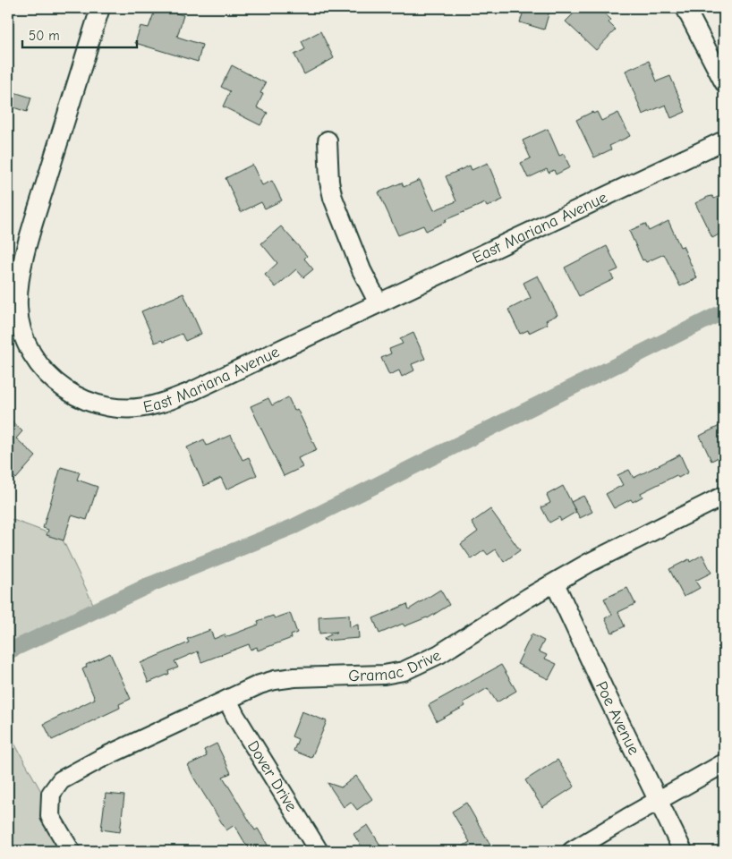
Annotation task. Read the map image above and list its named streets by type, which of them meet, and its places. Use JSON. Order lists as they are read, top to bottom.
{
  "streets": {
    "street": [
      "East Mariana Avenue",
      "Gramac Drive",
      "Poe Avenue",
      "Dover Drive"
    ]
  },
  "crossings": [
    ["Gramac Drive", "Poe Avenue"],
    ["Gramac Drive", "Dover Drive"]
  ],
  "scale_bar": "50 m"
}
